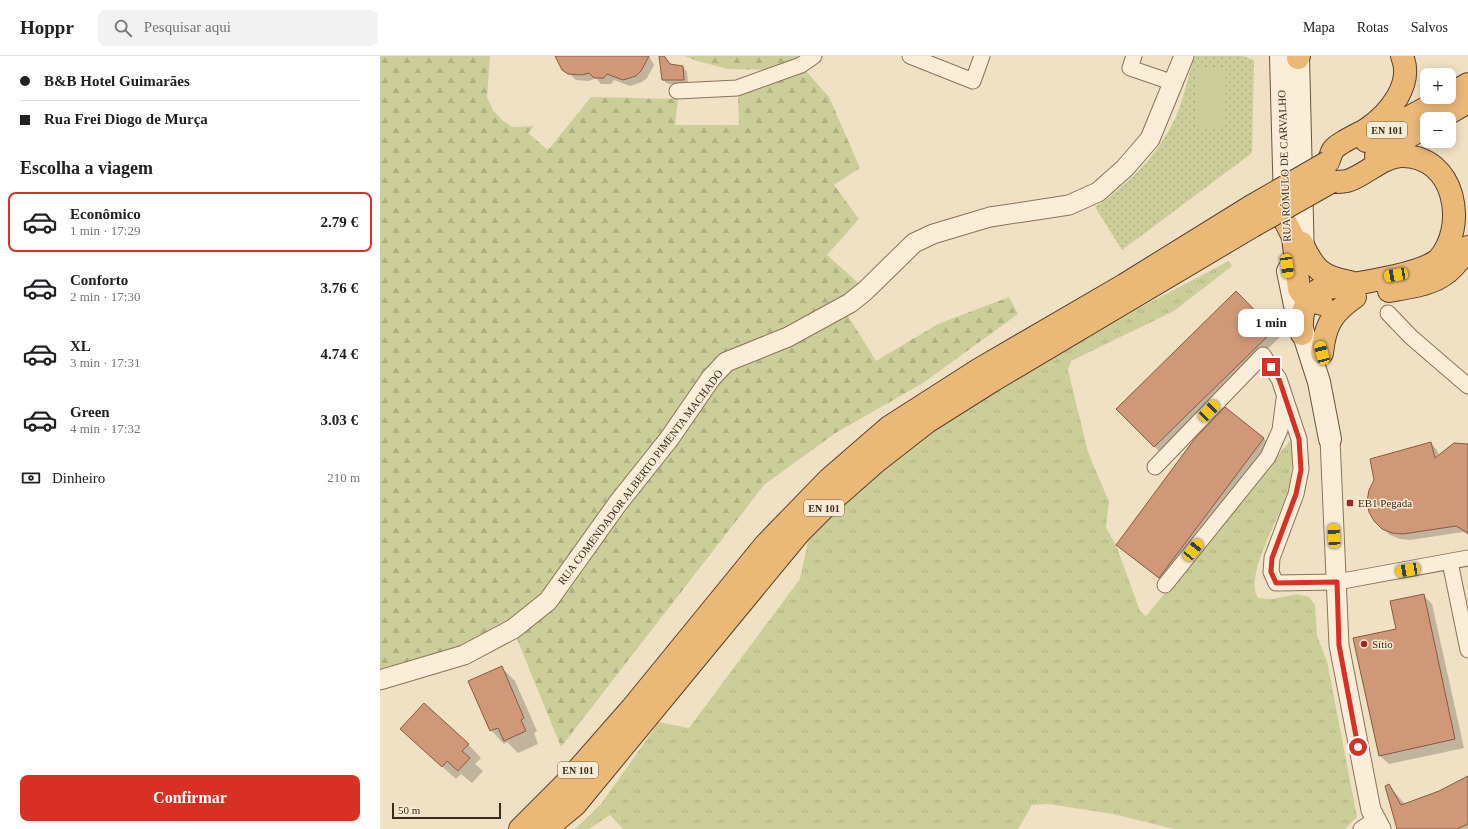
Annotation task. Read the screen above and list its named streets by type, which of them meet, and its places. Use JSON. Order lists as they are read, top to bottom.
{
  "streets": {
    "highway": ["EN 101"],
    "main road": ["RUA RÓMULO DE CARVALHO"],
    "street": ["RUA COMENDADOR ALBERTO PIMENTA MACHADO"]
  },
  "places": {
    "transit": ["EB1 Pegada"],
    "other": ["Sítio"]
  },
  "scale_bar": "50 m",
  "page": {
    "header": "Hoppr",
    "search": "Pesquisar aqui",
    "nav": ["Mapa", "Rotas", "Salvos"],
    "banner": ["B&B Hotel Guimarães", "Rua Frei Diogo de Murça"],
    "map_buttons": ["+", "−"],
    "heading": "Escolha a viagem",
    "list": [
      {
        "name": "Econômico",
        "note": "1 min · 17:29",
        "value": "2.79 €"
      },
      {
        "name": "Conforto",
        "note": "2 min · 17:30",
        "value": "3.76 €"
      },
      {
        "name": "XL",
        "note": "3 min · 17:31",
        "value": "4.74 €"
      },
      {
        "name": "Green",
        "note": "4 min · 17:32",
        "value": "3.03 €"
      }
    ],
    "bubble": "1 min",
    "pay": ["Dinheiro", "210 m"],
    "buttons": "Confirmar",
    "scale": "50 m"
  }
}
